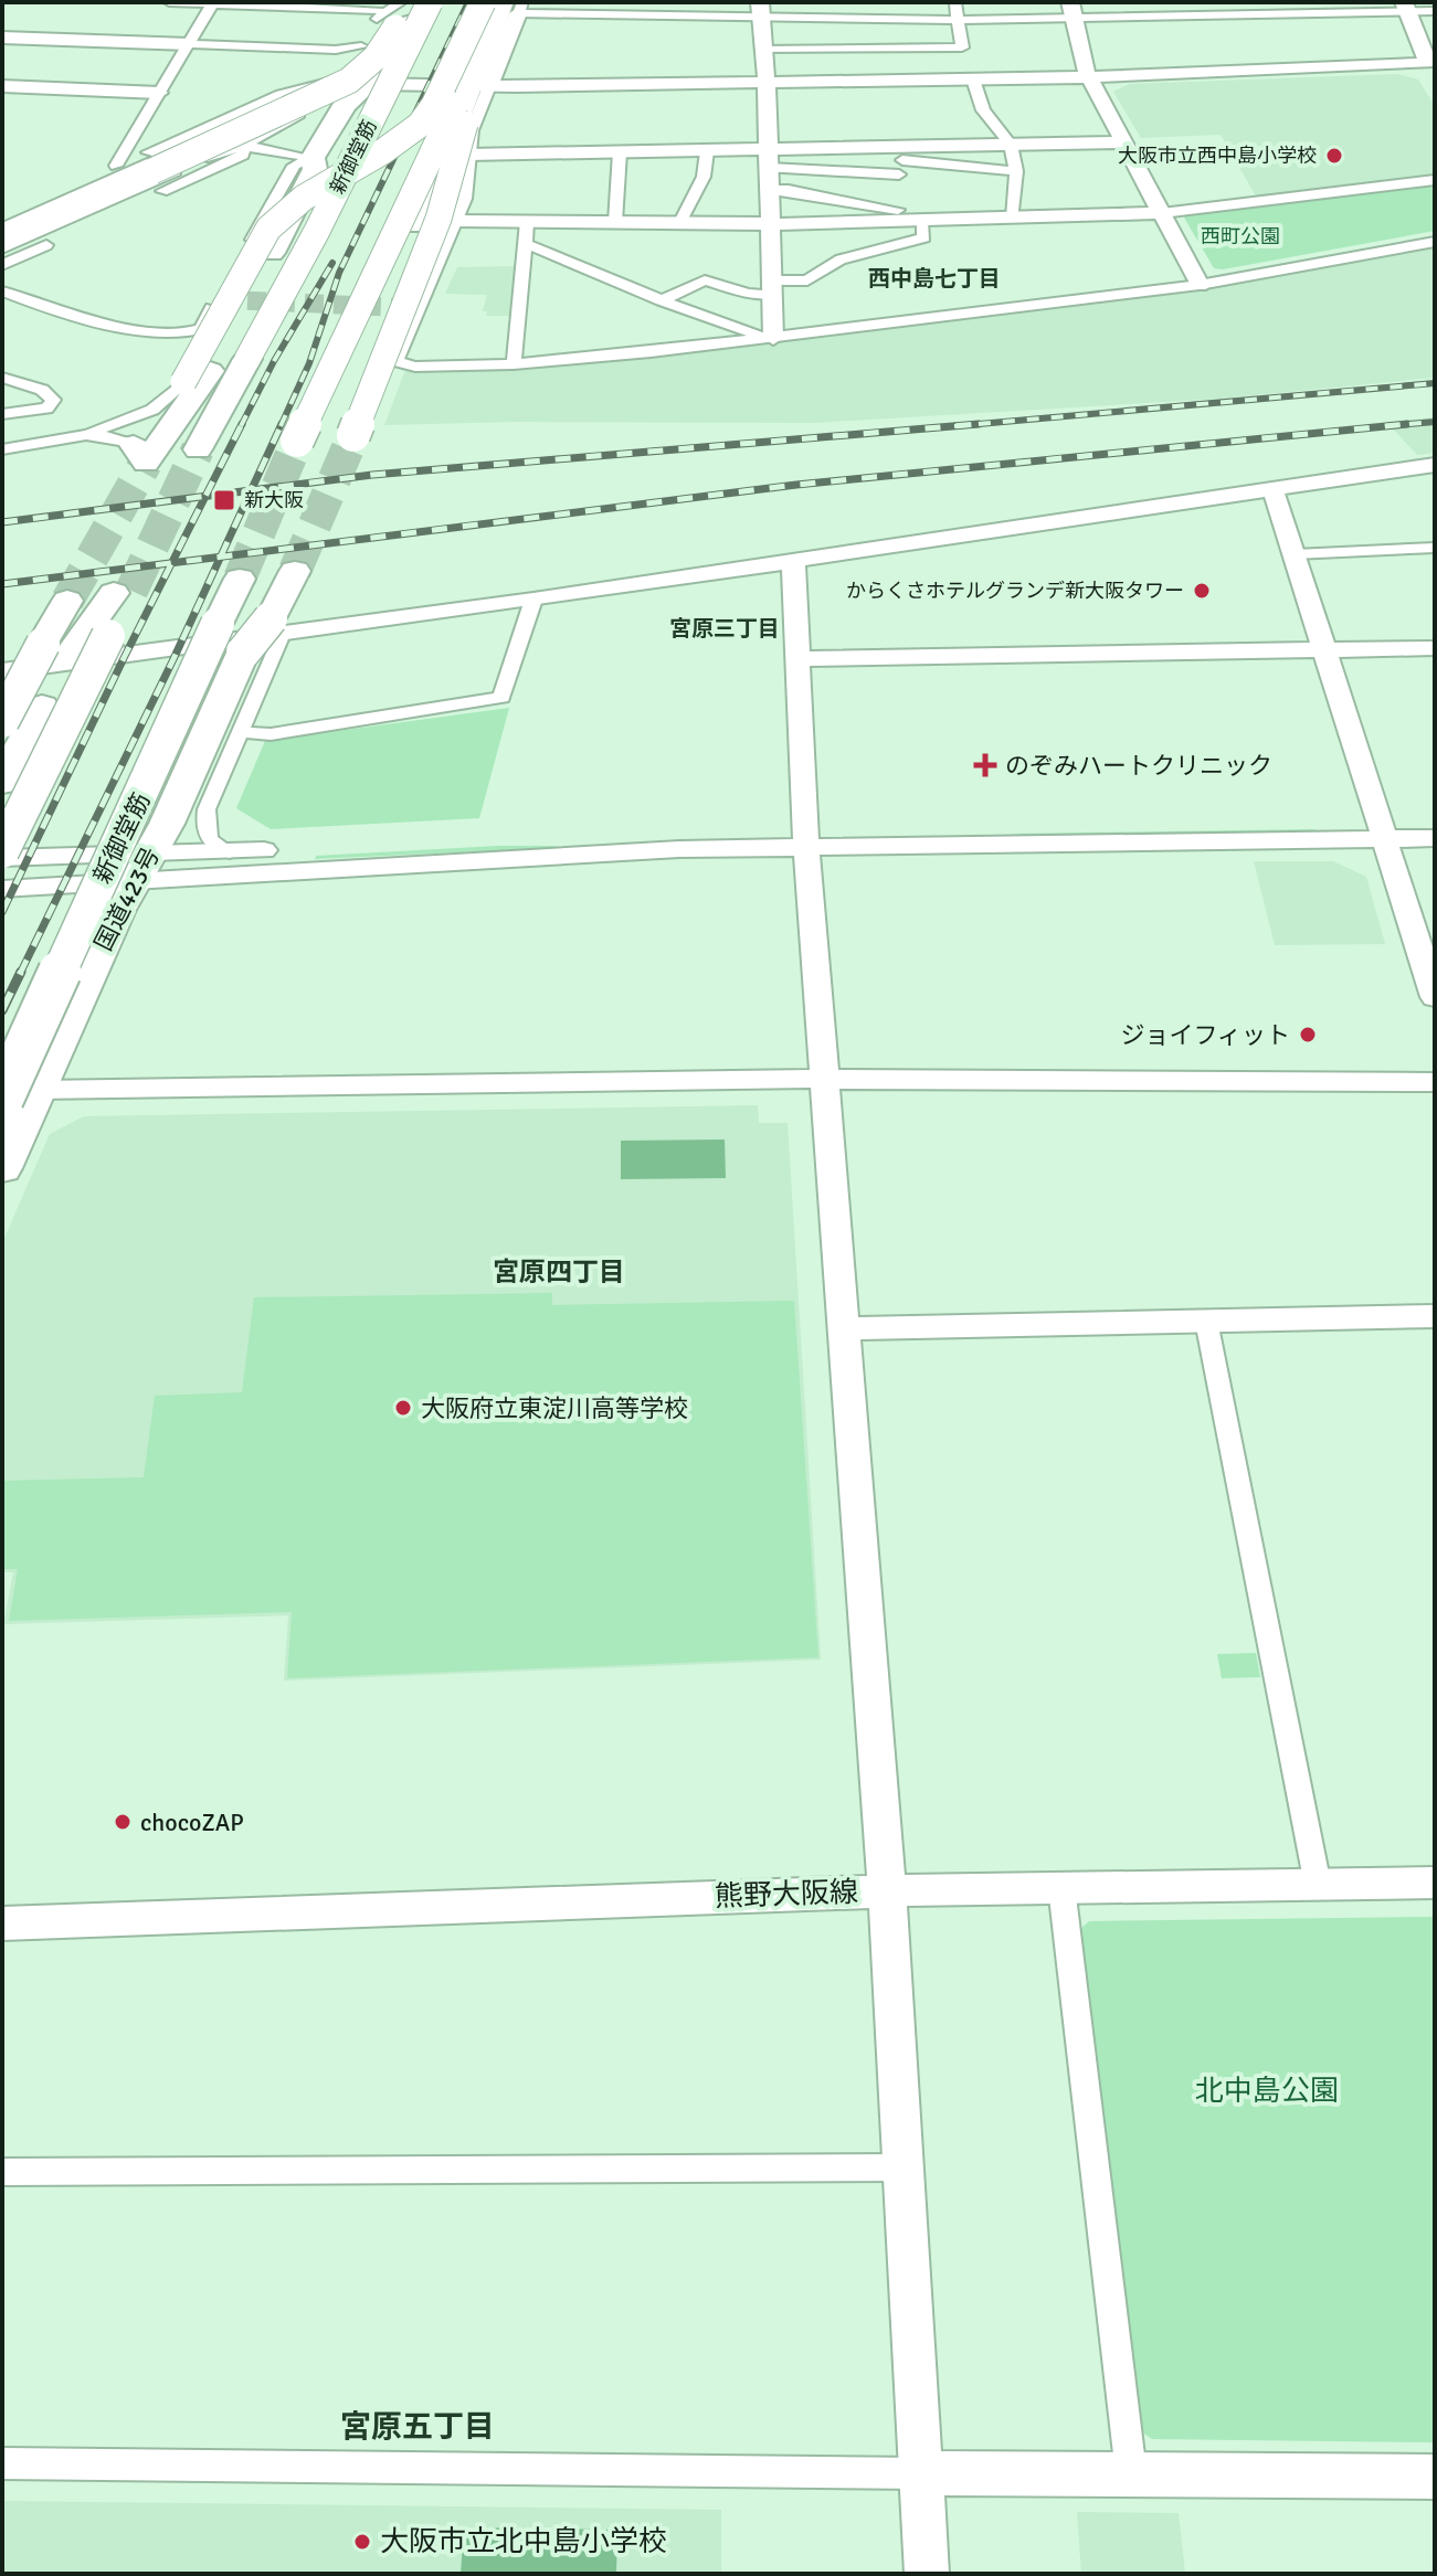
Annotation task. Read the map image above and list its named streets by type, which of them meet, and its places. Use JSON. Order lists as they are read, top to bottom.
{
  "streets": {
    "highway": ["新御堂筋", "国道423号"],
    "street": ["熊野大阪線"]
  },
  "crossings": [
    ["新御堂筋", "国道423号"]
  ],
  "districts": [
    "西中島七丁目",
    "宮原三丁目",
    "宮原四丁目",
    "宮原五丁目"
  ],
  "parks": ["西町公園", "北中島公園"],
  "places": {
    "other": [
      "大阪市立西中島小学校",
      "からくさホテルグランデ新大阪タワー",
      "ジョイフィット",
      "大阪府立東淀川高等学校",
      "chocoZAP",
      "大阪市立北中島小学校"
    ],
    "transit": ["新大阪"],
    "health": ["のぞみハートクリニック"]
  }
}
